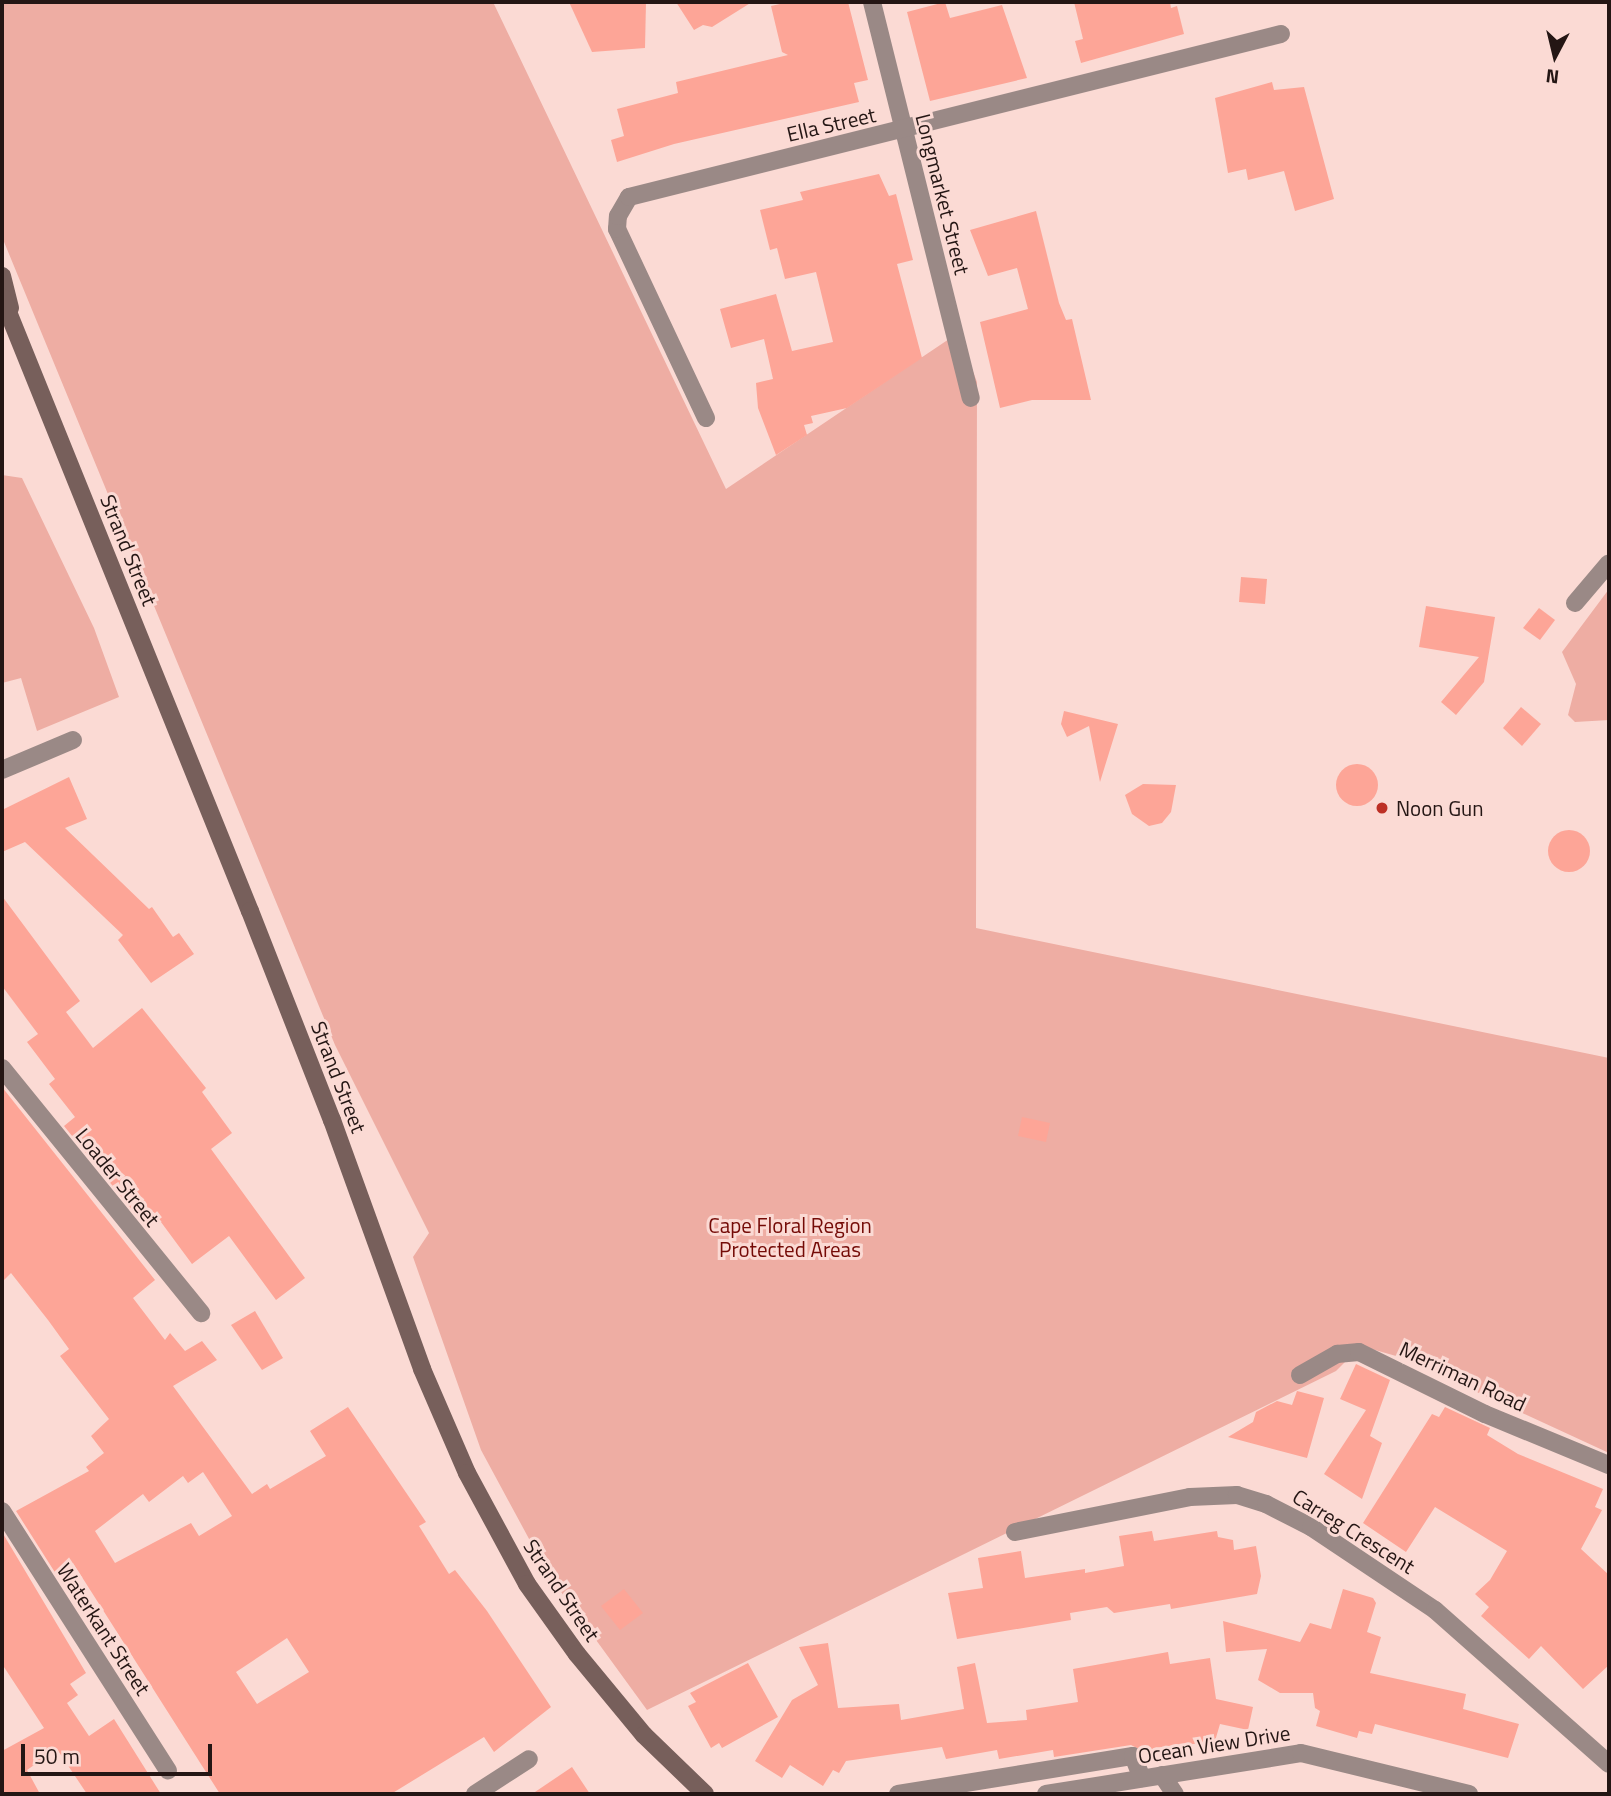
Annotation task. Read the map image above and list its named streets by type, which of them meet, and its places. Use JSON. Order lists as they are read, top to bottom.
{
  "streets": {
    "street": [
      "Ella Street",
      "Longmarket Street",
      "Strand Street",
      "Loader Street",
      "Merriman Road",
      "Carreg Crescent",
      "Waterkant Street",
      "Ocean View Drive"
    ]
  },
  "crossings": [
    ["Ella Street", "Longmarket Street"]
  ],
  "parks": ["Cape Floral Region Protected Areas"],
  "places": ["Noon Gun"],
  "scale_bar": "50 m",
  "north": "bottom"
}
